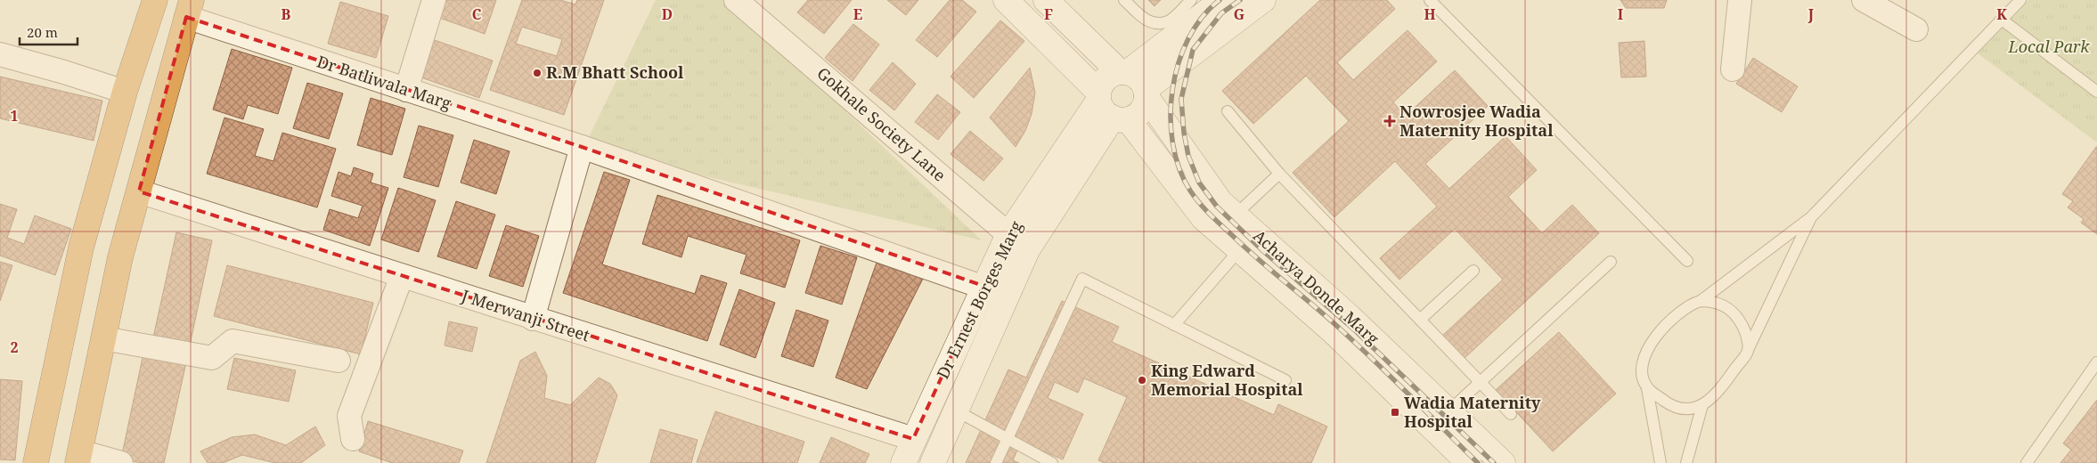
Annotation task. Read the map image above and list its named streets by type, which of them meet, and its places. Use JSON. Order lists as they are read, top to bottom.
{
  "streets": {
    "main road": ["Acharya Donde Marg", "Dr Ernest Borges Marg"],
    "street": ["Dr Batliwala Marg", "Gokhale Society Lane", "J Merwanji Street"]
  },
  "crossings": [
    ["Dr Batliwala Marg", "Dr Ernest Borges Marg"],
    ["Gokhale Society Lane", "Dr Ernest Borges Marg"],
    ["Acharya Donde Marg", "Dr Ernest Borges Marg"],
    ["Dr Ernest Borges Marg", "J Merwanji Street"]
  ],
  "parks": ["Local Park"],
  "places": {
    "other": ["R.M Bhatt School", "King Edward Memorial Hospital"],
    "health": ["Nowrosjee Wadia Maternity Hospital"],
    "transit": ["Wadia Maternity Hospital"]
  },
  "scale_bar": "20 m",
  "grid": {
    "columns": [
      "B",
      "C",
      "D",
      "E",
      "F",
      "G",
      "H",
      "I",
      "J",
      "K"
    ],
    "rows": ["1", "2"]
  }
}
